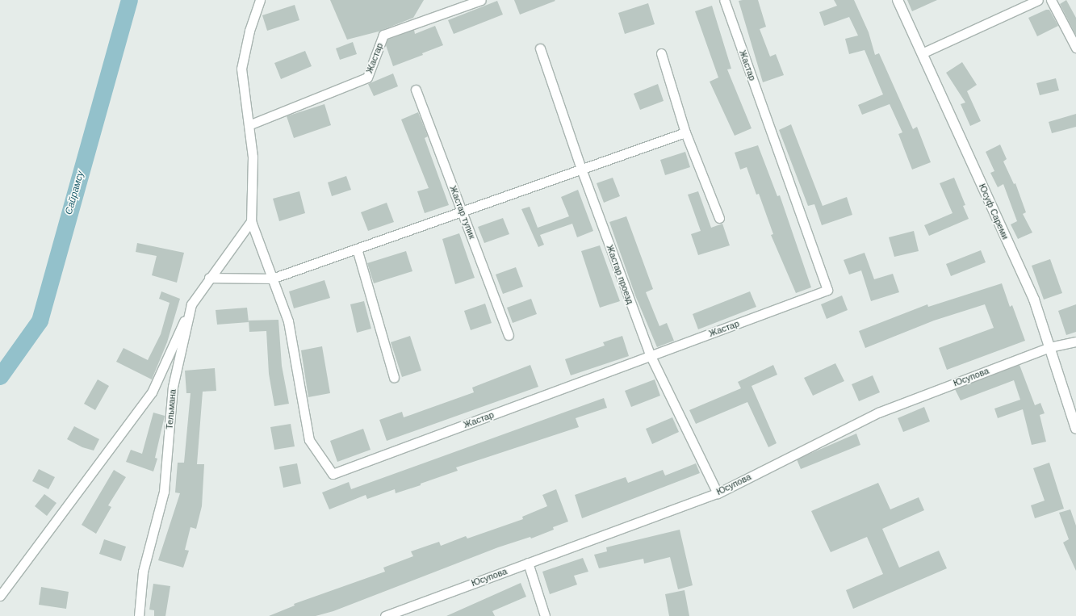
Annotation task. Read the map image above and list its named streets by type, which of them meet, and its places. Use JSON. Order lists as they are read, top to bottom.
{
  "streets": {
    "main road": ["Юсуф Сареми"],
    "street": [
      "Жастар",
      "Жастар тупик",
      "Жастар проезд",
      "Юсупова",
      "Тельмана"
    ]
  },
  "crossings": [
    ["Жастар", "Жастар проезд"],
    ["Юсуф Сареми", "Юсупова"],
    ["Жастар проезд", "Юсупова"]
  ],
  "water": ["Сайрамсу"]
}
